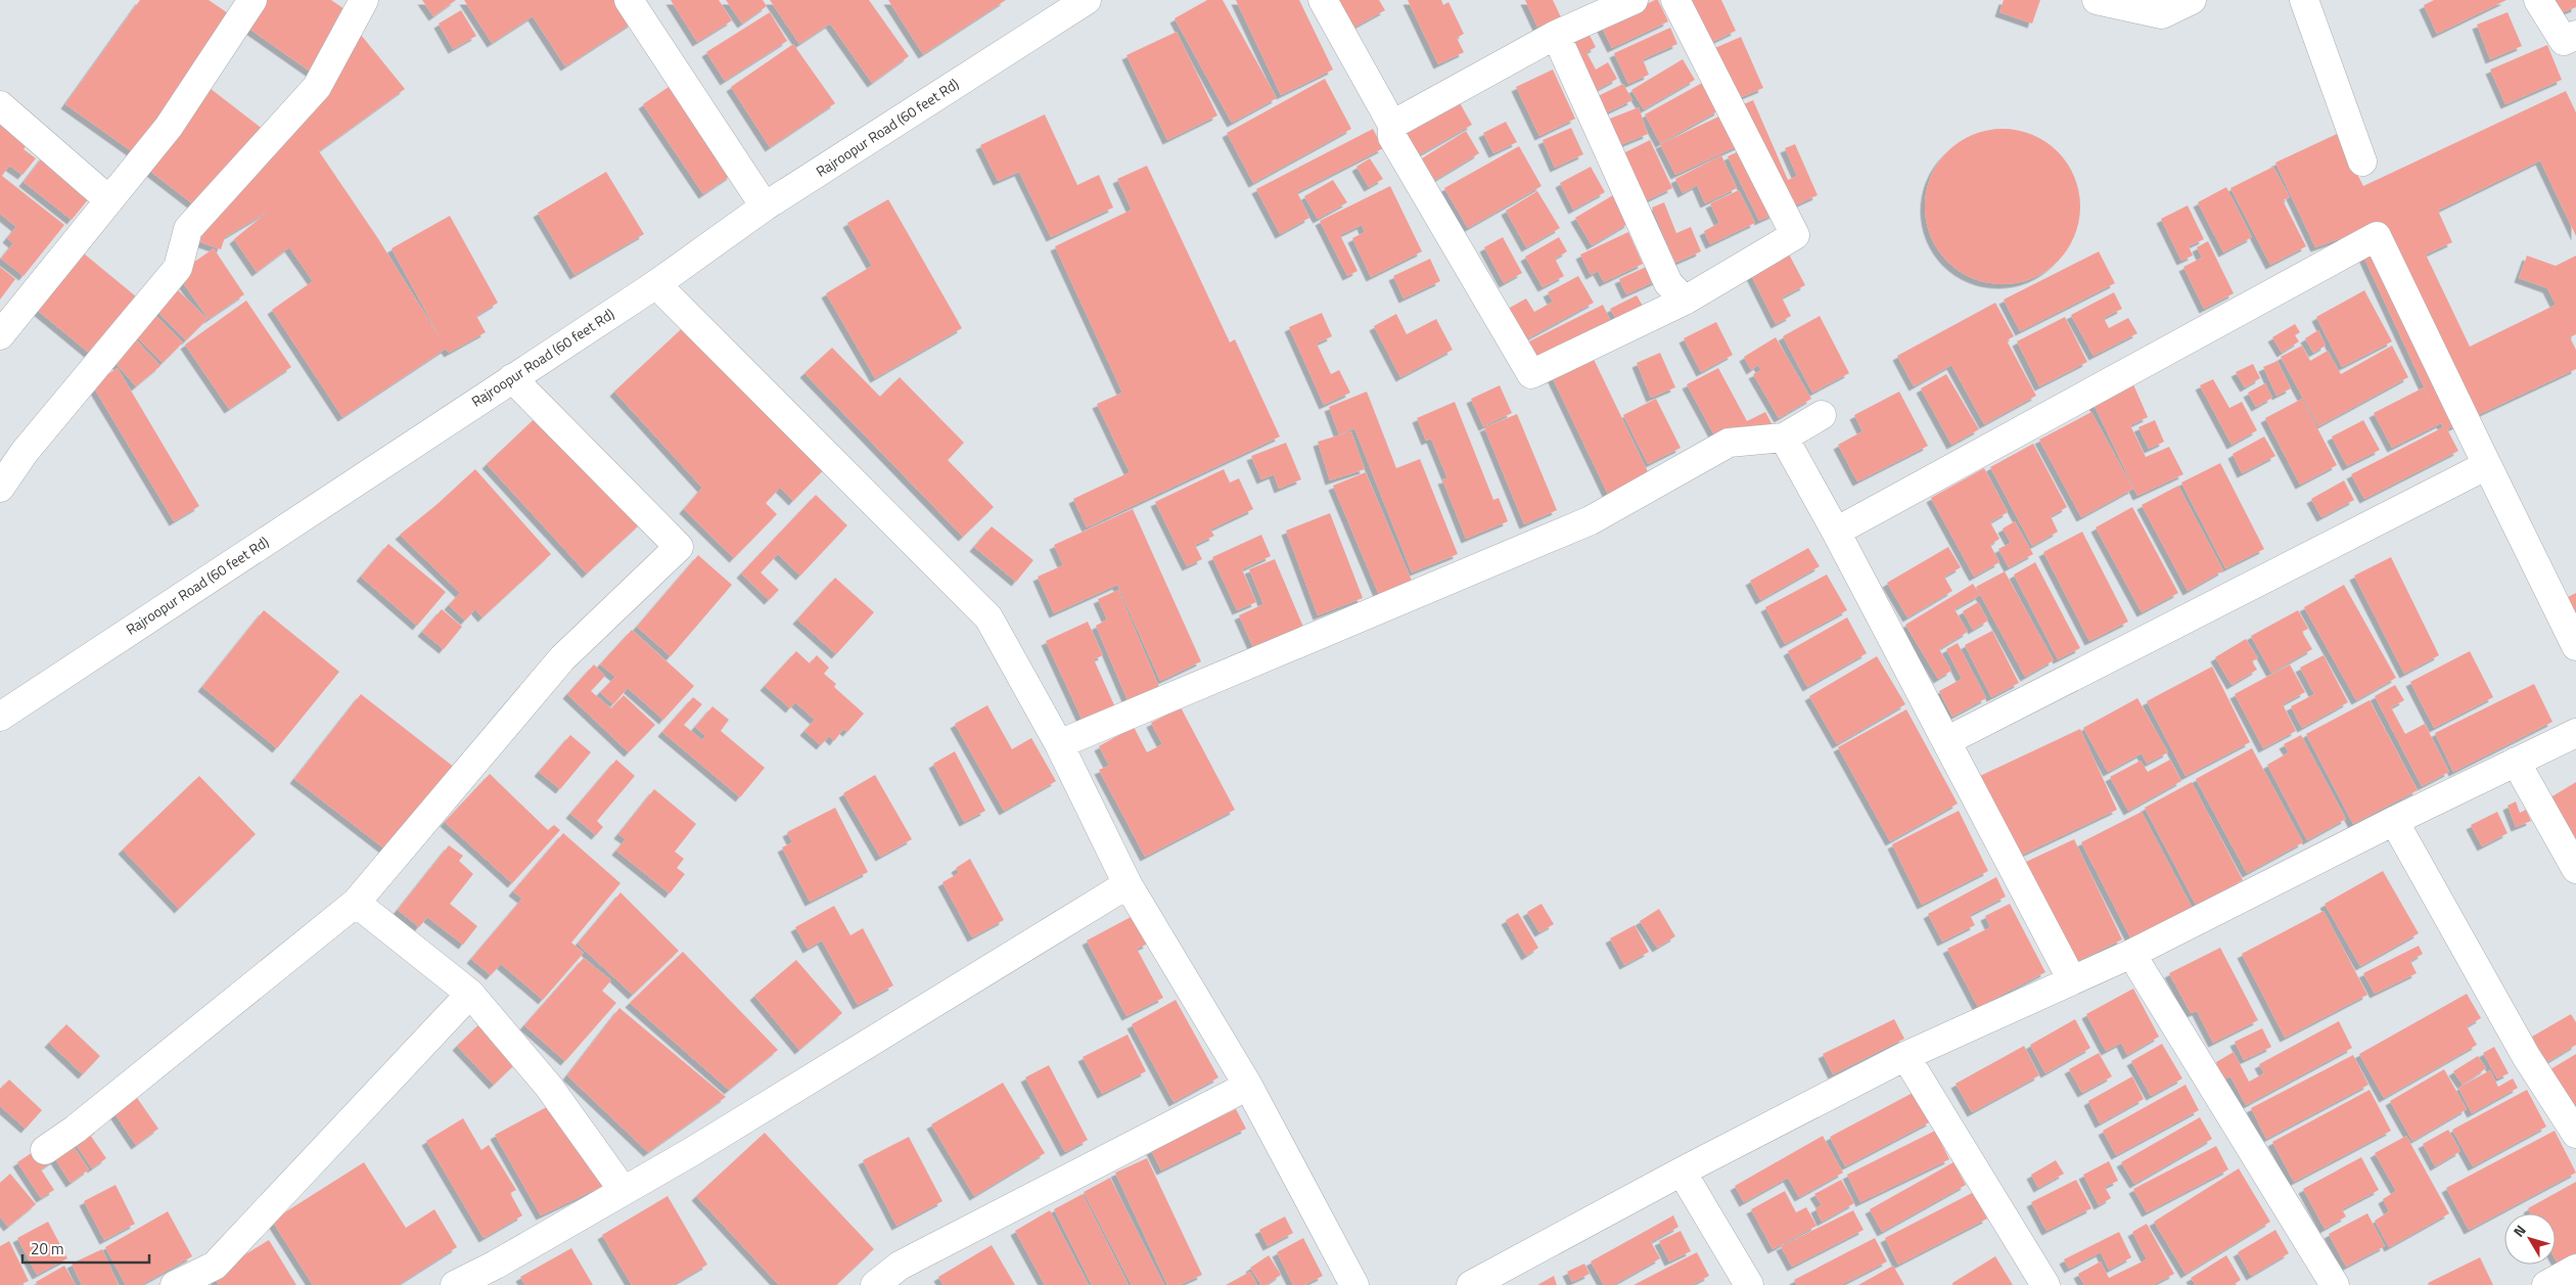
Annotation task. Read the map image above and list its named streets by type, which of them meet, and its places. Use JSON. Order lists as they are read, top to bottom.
{
  "streets": {
    "street": ["Rajroopur Road (60 feet Rd)"]
  },
  "scale_bar": "20 m",
  "north": "top left"
}
